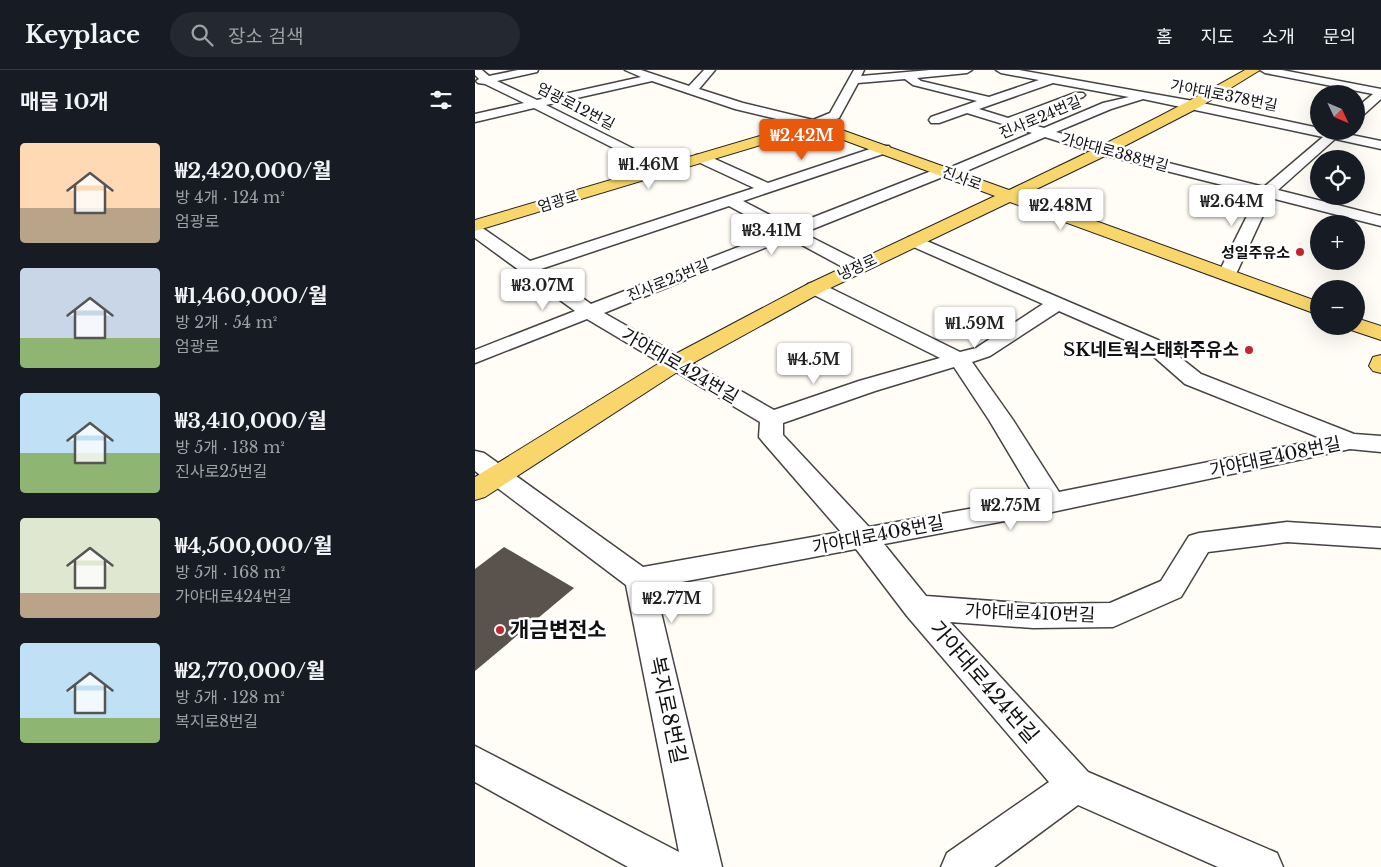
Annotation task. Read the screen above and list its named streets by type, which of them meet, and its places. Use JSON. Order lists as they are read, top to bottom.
{
  "streets": {
    "main road": ["진사로", "엄광로", "냉정로"],
    "street": [
      "가야대로378번길",
      "엄광로12번길",
      "진사로24번길",
      "가야대로388번길",
      "진사로25번길",
      "가야대로424번길",
      "가야대로408번길",
      "가야대로410번길",
      "복지로8번길"
    ]
  },
  "crossings": [
    ["가야대로378번길", "진사로24번길"],
    ["가야대로378번길", "냉정로"],
    ["엄광로12번길", "엄광로"],
    ["진사로24번길", "가야대로388번길"],
    ["진사로24번길", "진사로"],
    ["진사로24번길", "진사로25번길"],
    ["가야대로388번길", "냉정로"],
    ["진사로", "엄광로"],
    ["진사로", "냉정로"],
    ["진사로", "진사로25번길"],
    ["엄광로", "가야대로424번길"],
    ["냉정로", "가야대로424번길"],
    ["진사로25번길", "가야대로424번길"],
    ["가야대로424번길", "가야대로408번길"],
    ["가야대로424번길", "가야대로410번길"],
    ["가야대로408번길", "복지로8번길"]
  ],
  "places": ["성일주유소", "SK네트웍스태화주유소", "개금변전소"],
  "north": "bottom right",
  "page": {
    "header": "Keyplace",
    "search": "장소 검색",
    "nav": [
      "홈",
      "지도",
      "소개",
      "문의"
    ],
    "heading": "매물 10개",
    "map_buttons": ["+", "−"],
    "price": [
      "₩2.42M",
      "₩1.46M",
      "₩2.64M",
      "₩2.48M",
      "₩3.41M",
      "₩3.07M",
      "₩1.59M",
      "₩4.5M",
      "₩2.75M",
      "₩2.77M"
    ],
    "list": [
      {
        "name": "₩2,420,000/월",
        "note": "방 4개 · 124 m² · 엄광로"
      },
      {
        "name": "₩1,460,000/월",
        "note": "방 2개 · 54 m² · 엄광로"
      },
      {
        "name": "₩3,410,000/월",
        "note": "방 5개 · 138 m² · 진사로25번길"
      },
      {
        "name": "₩4,500,000/월",
        "note": "방 5개 · 168 m² · 가야대로424번길"
      },
      {
        "name": "₩2,770,000/월",
        "note": "방 5개 · 128 m² · 복지로8번길"
      }
    ]
  }
}
